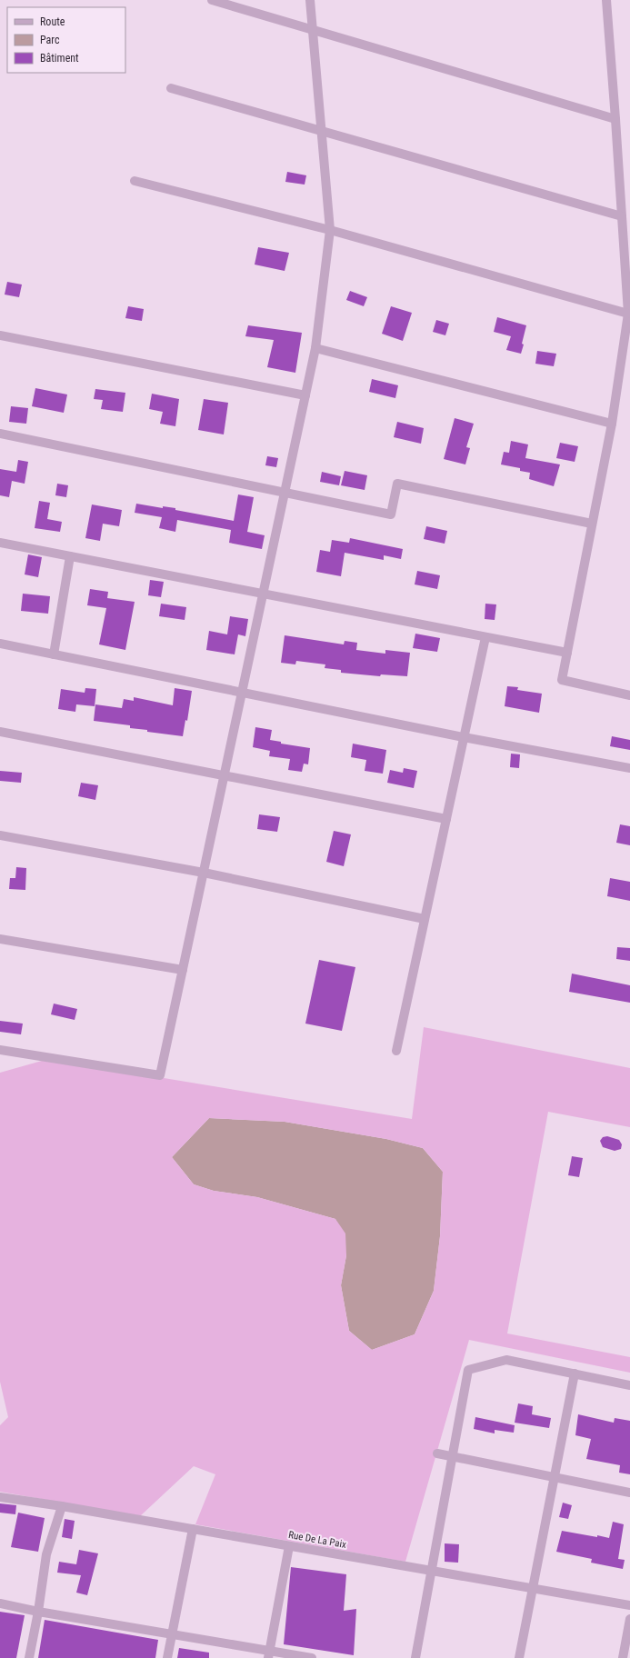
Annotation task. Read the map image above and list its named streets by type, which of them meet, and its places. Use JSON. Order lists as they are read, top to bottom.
{
  "streets": {
    "street": ["Rue De La Paix"]
  },
  "legend": ["Route", "Parc", "Bâtiment"]
}
